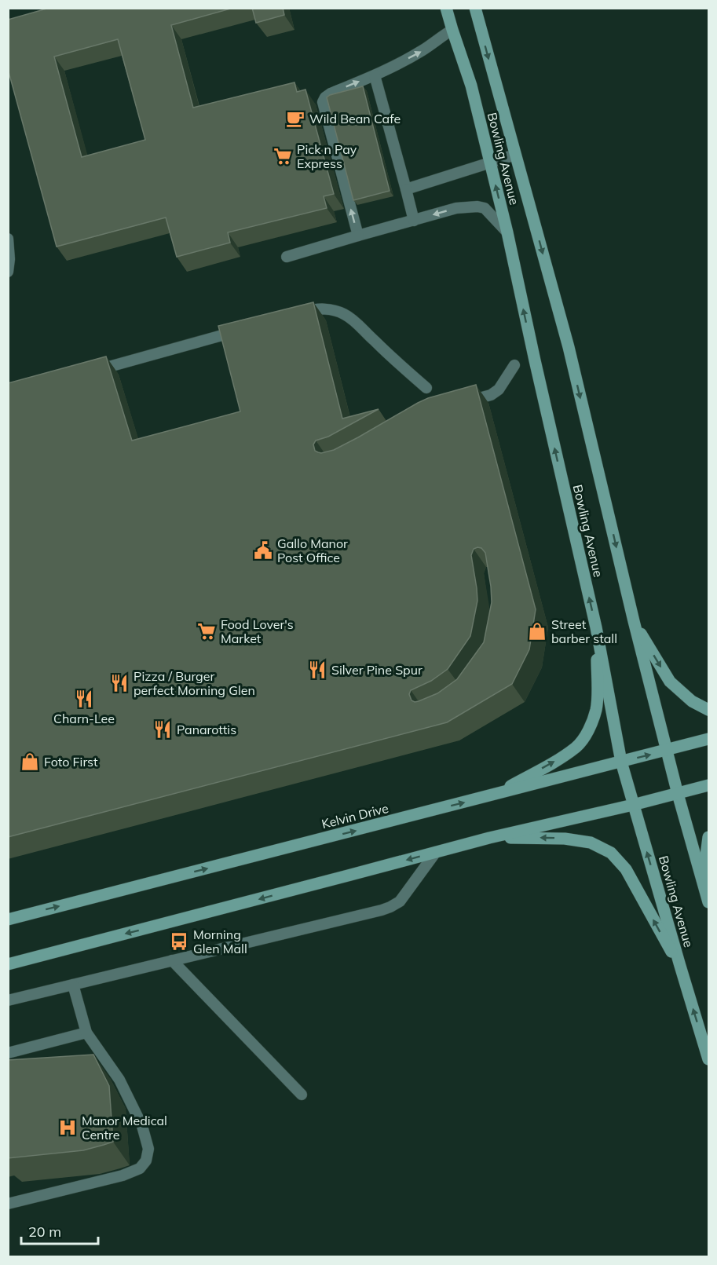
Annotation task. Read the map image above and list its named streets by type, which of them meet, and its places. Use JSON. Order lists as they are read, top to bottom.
{
  "streets": {
    "main road": ["Bowling Avenue", "Kelvin Drive"]
  },
  "crossings": [
    ["Bowling Avenue", "Kelvin Drive"]
  ],
  "places": {
    "cafe": ["Wild Bean Cafe"],
    "supermarket": ["Pick n Pay Express", "Food Lover's Market"],
    "public building": ["Gallo Manor Post Office"],
    "shop": ["Street barber stall", "Foto First"],
    "restaurant": [
      "Silver Pine Spur",
      "Pizza / Burger perfect Morning Glen",
      "Charn-Lee",
      "Panarottis"
    ],
    "bus stop": ["Morning Glen Mall"],
    "hospital": ["Manor Medical Centre"]
  },
  "scale_bar": "20 m"
}
